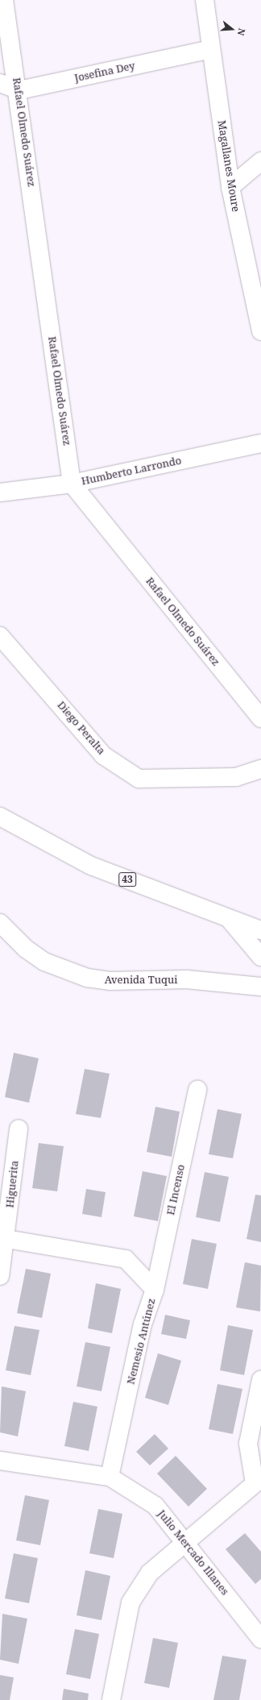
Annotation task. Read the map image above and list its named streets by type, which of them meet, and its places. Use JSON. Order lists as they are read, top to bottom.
{
  "streets": {
    "street": [
      "Josefina Dey",
      "Rafael Olmedo Suárez",
      "Magallanes Moure",
      "Humberto Larrondo",
      "Diego Peralta",
      "43",
      "Avenida Tuqui",
      "Higuerita",
      "El Incenso",
      "Nemesio Antúnez",
      "Julio Mercado Illanes"
    ]
  },
  "crossings": [
    ["Josefina Dey", "Rafael Olmedo Suárez"],
    ["Josefina Dey", "Magallanes Moure"],
    ["Rafael Olmedo Suárez", "Humberto Larrondo"],
    ["Higuerita", "Nemesio Antúnez"],
    ["El Incenso", "Nemesio Antúnez"],
    ["Nemesio Antúnez", "Julio Mercado Illanes"]
  ],
  "north": "right"
}
